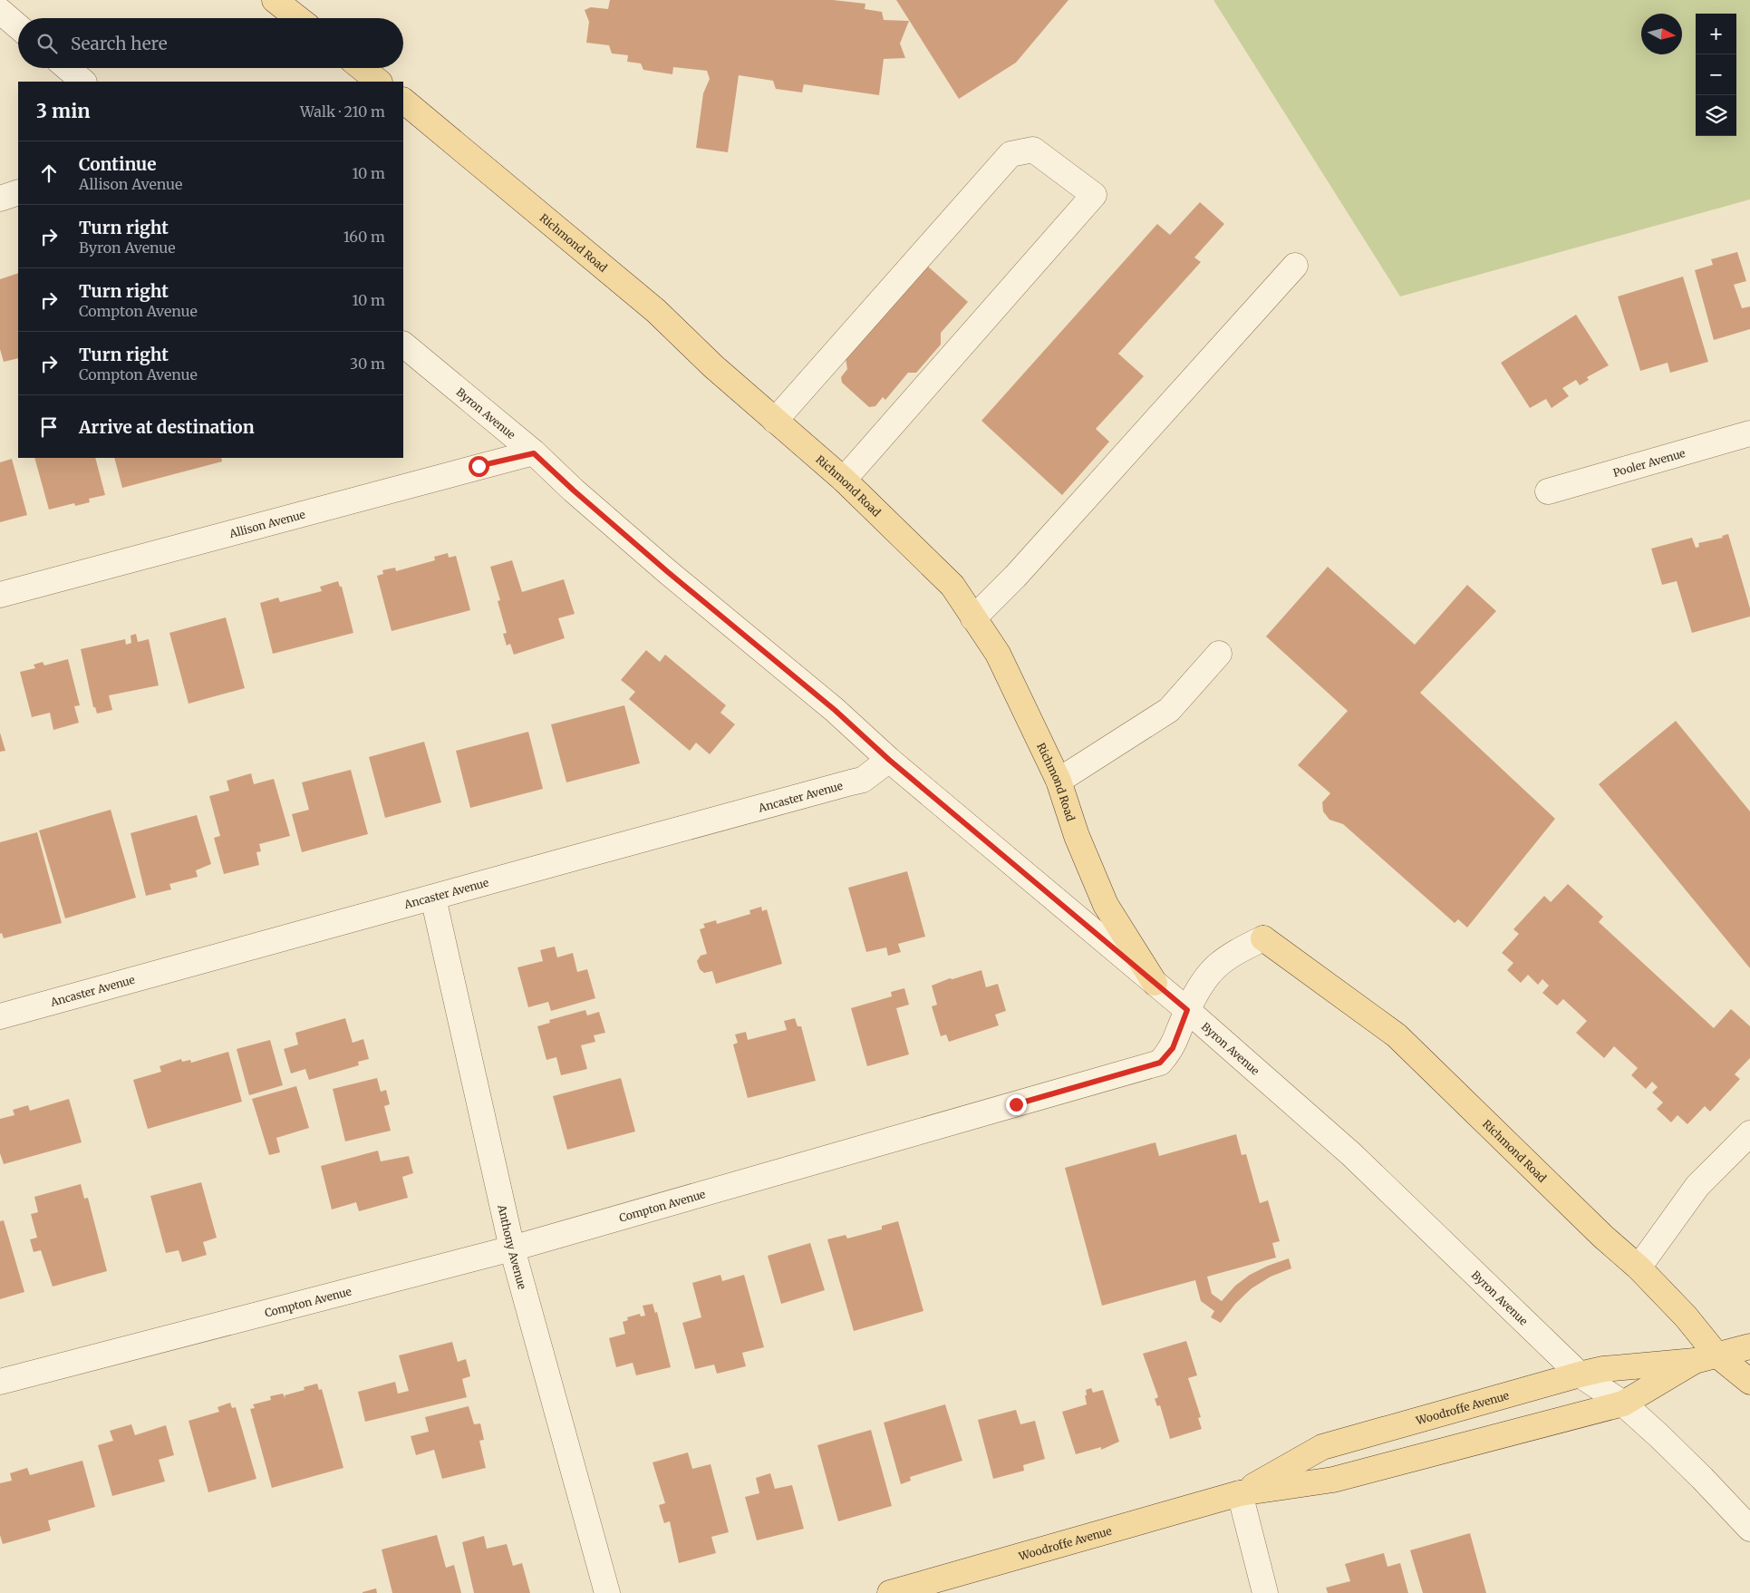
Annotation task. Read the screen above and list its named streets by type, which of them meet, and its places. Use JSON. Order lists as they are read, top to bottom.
{
  "streets": {
    "main road": ["Richmond Road", "Woodroffe Avenue"],
    "street": [
      "Byron Avenue",
      "Pooler Avenue",
      "Allison Avenue",
      "Ancaster Avenue",
      "Compton Avenue",
      "Anthony Avenue"
    ]
  },
  "crossings": [
    ["Richmond Road", "Byron Avenue"],
    ["Richmond Road", "Compton Avenue"],
    ["Richmond Road", "Woodroffe Avenue"],
    ["Byron Avenue", "Allison Avenue"],
    ["Byron Avenue", "Ancaster Avenue"],
    ["Byron Avenue", "Compton Avenue"],
    ["Byron Avenue", "Woodroffe Avenue"],
    ["Ancaster Avenue", "Anthony Avenue"],
    ["Compton Avenue", "Anthony Avenue"]
  ],
  "north": "right",
  "page": {
    "map_buttons": ["+", "−"],
    "search": "Search here",
    "heading": ["3 min", "Walk · 210 m"],
    "list": [
      ["Continue", "Allison Avenue", "10 m"],
      ["Turn right", "Byron Avenue", "160 m"],
      ["Turn right", "Compton Avenue", "10 m"],
      ["Turn right", "Compton Avenue", "30 m"],
      "Arrive at destination"
    ]
  }
}
